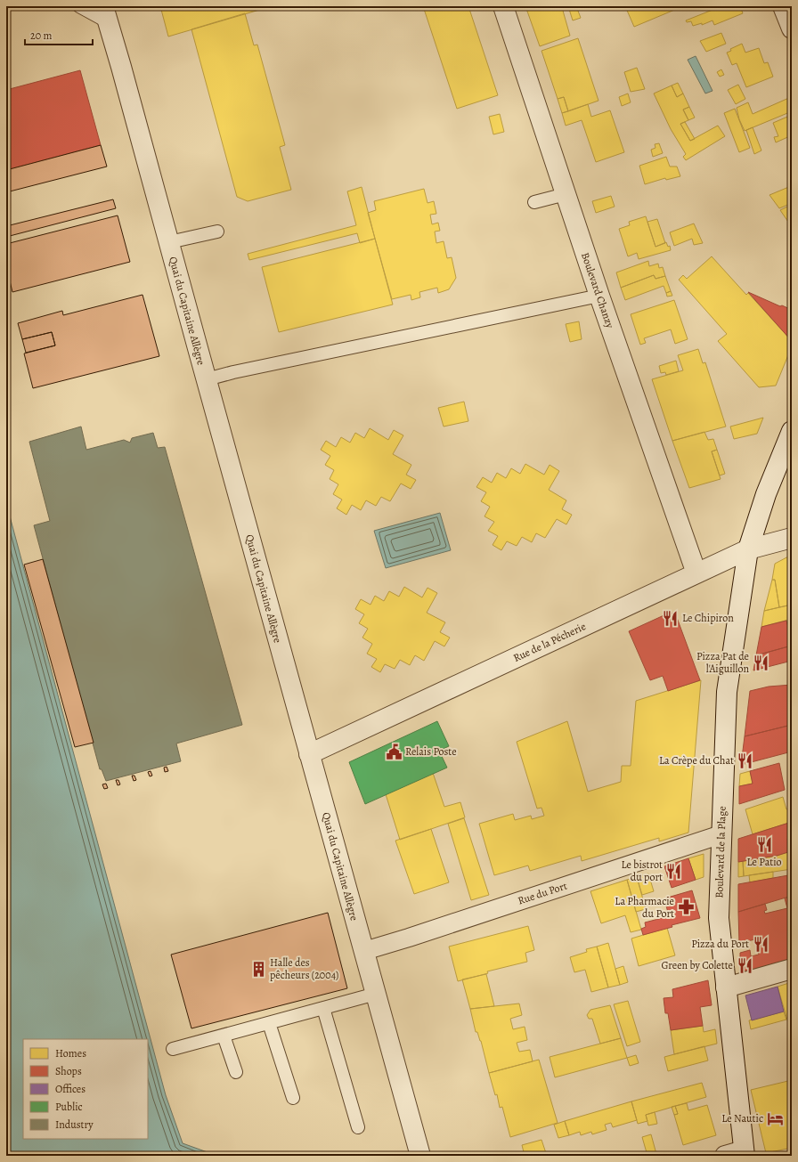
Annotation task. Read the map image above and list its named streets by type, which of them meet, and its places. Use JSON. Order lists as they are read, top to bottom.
{
  "streets": {
    "street": [
      "Boulevard Chanzy",
      "Quai du Capitaine Allègre",
      "Rue de la Pécherie",
      "Boulevard de la Plage",
      "Rue du Port"
    ]
  },
  "crossings": [
    ["Boulevard Chanzy", "Rue de la Pécherie"],
    ["Quai du Capitaine Allègre", "Rue de la Pécherie"],
    ["Quai du Capitaine Allègre", "Rue du Port"],
    ["Rue de la Pécherie", "Boulevard de la Plage"],
    ["Boulevard de la Plage", "Rue du Port"]
  ],
  "places": {
    "restaurant": [
      "Le Chipiron",
      "Pizza Pat de l'Aiguillon",
      "La Crèpe du Chat",
      "Le Patio",
      "Le bistrot du port",
      "Pizza du Port",
      "Green by Colette"
    ],
    "public building": ["Relais Poste"],
    "pharmacy": ["La Pharmacie du Port"],
    "building": ["Halle des pêcheurs (2004)"],
    "hotel": ["Le Nautic"]
  },
  "legend": [
    "Homes",
    "Shops",
    "Offices",
    "Public",
    "Industry"
  ],
  "scale_bar": "20 m"
}
